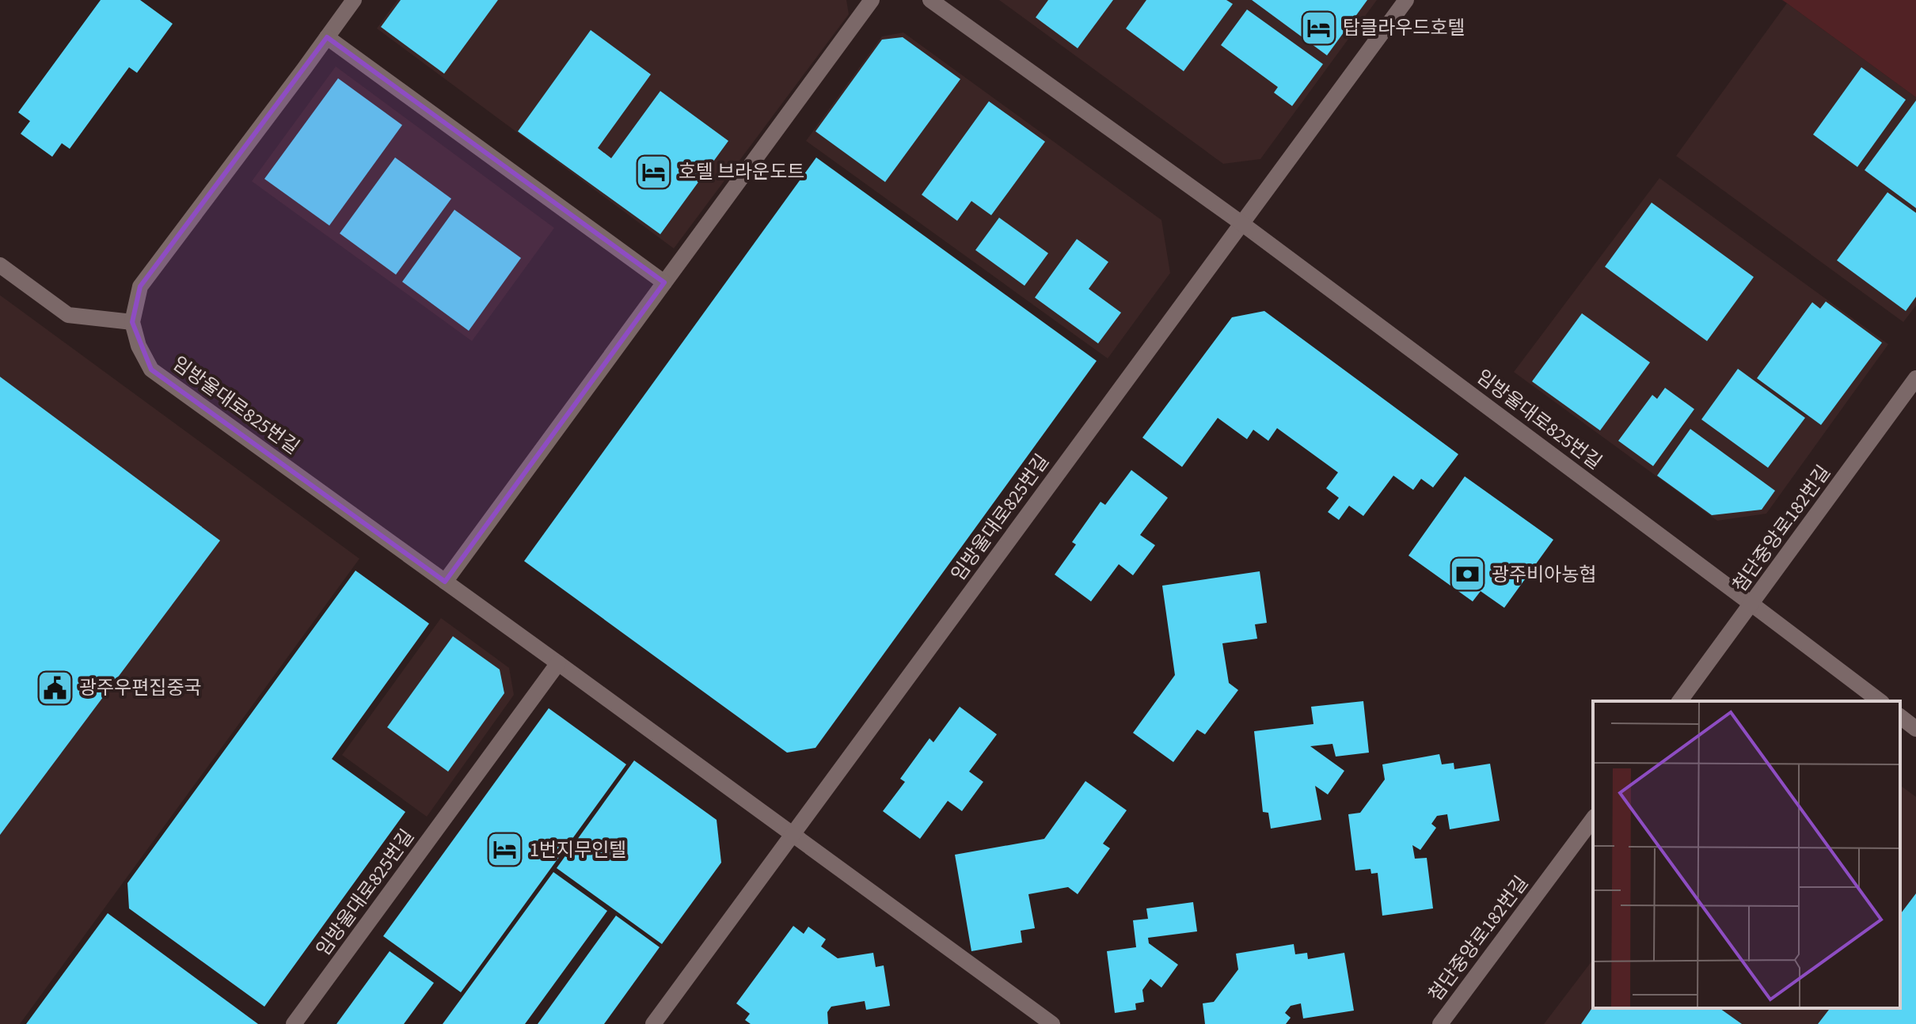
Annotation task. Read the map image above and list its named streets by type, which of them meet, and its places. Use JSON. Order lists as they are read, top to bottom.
{
  "streets": {
    "street": ["임방울대로825번길", "첨단중앙로182번길"]
  },
  "crossings": [
    ["임방울대로825번길", "첨단중앙로182번길"]
  ],
  "places": {
    "hotel": ["탑클라우드호텔", "호텔 브라운도트", "1번지무인텔"],
    "bank": ["광주비아농협"],
    "public building": ["광주우편집중국"]
  }
}
